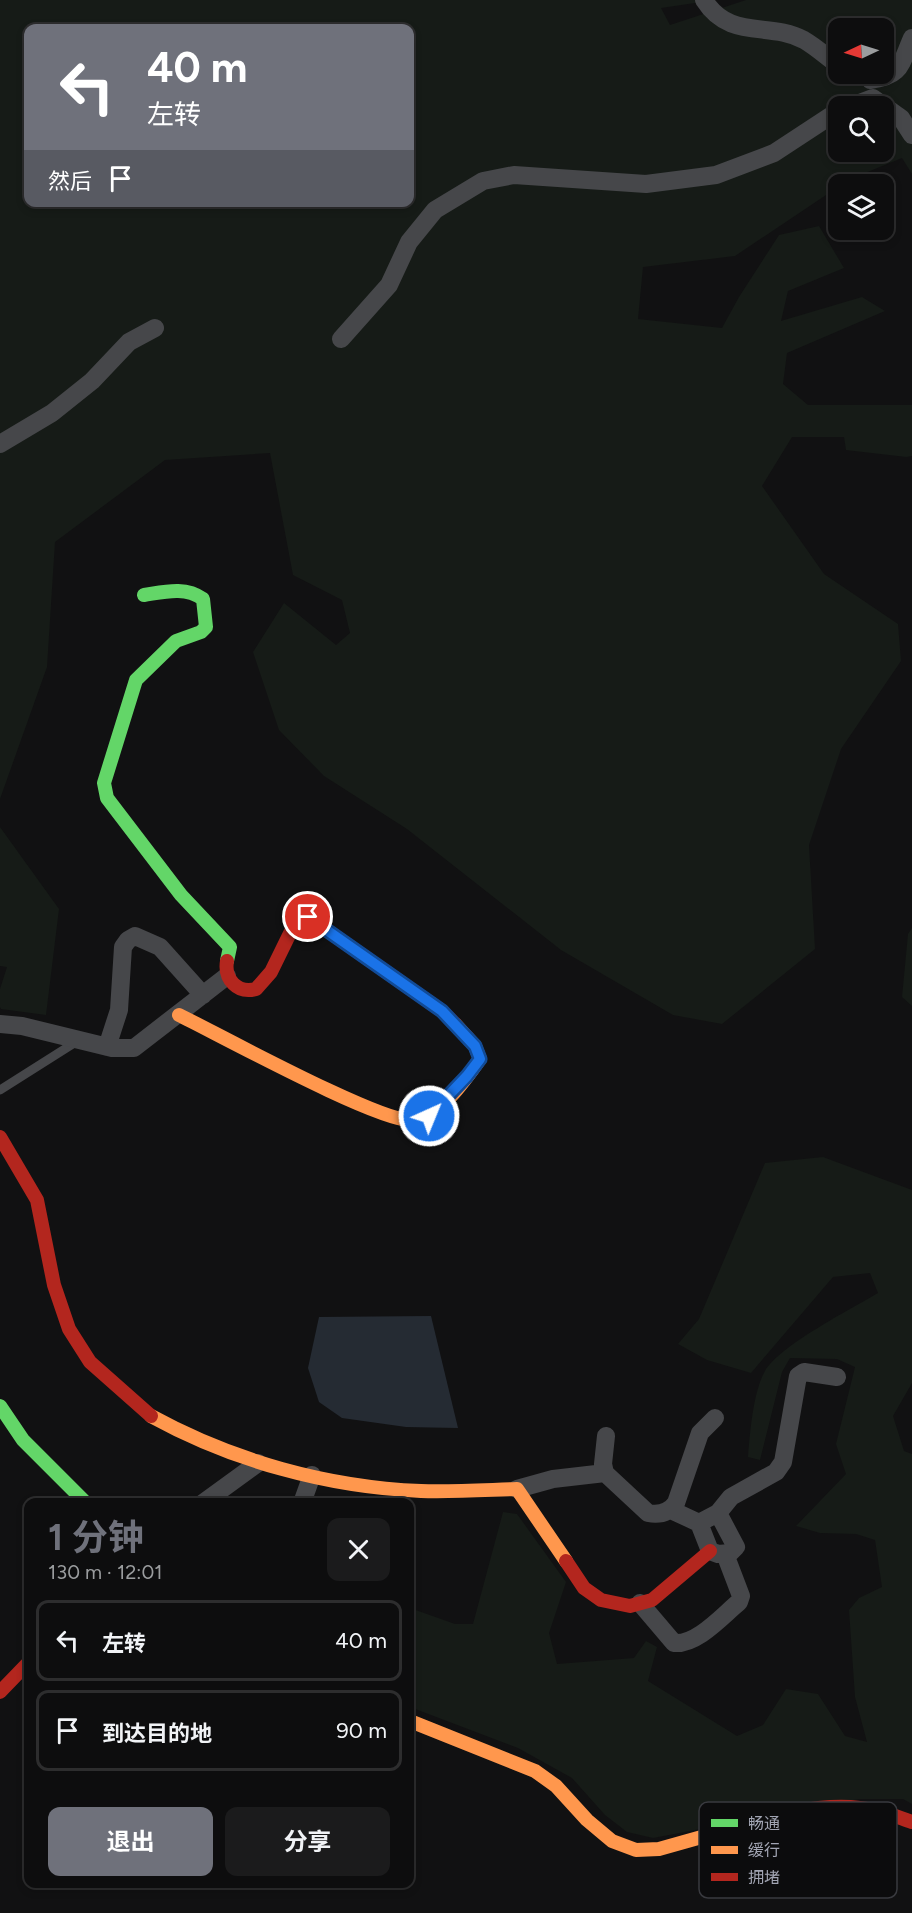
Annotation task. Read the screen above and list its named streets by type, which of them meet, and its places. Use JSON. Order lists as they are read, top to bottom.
{
  "legend": ["畅通", "缓行", "拥堵"],
  "north": "left",
  "page": {
    "turn": ["40 m", "左转"],
    "then": "然后",
    "heading": ["1 分钟", "130 m · 12:01"],
    "list": [
      {
        "name": "左转",
        "value": "40 m"
      },
      {
        "name": "到达目的地",
        "value": "90 m"
      }
    ],
    "buttons": ["退出", "分享"]
  }
}
